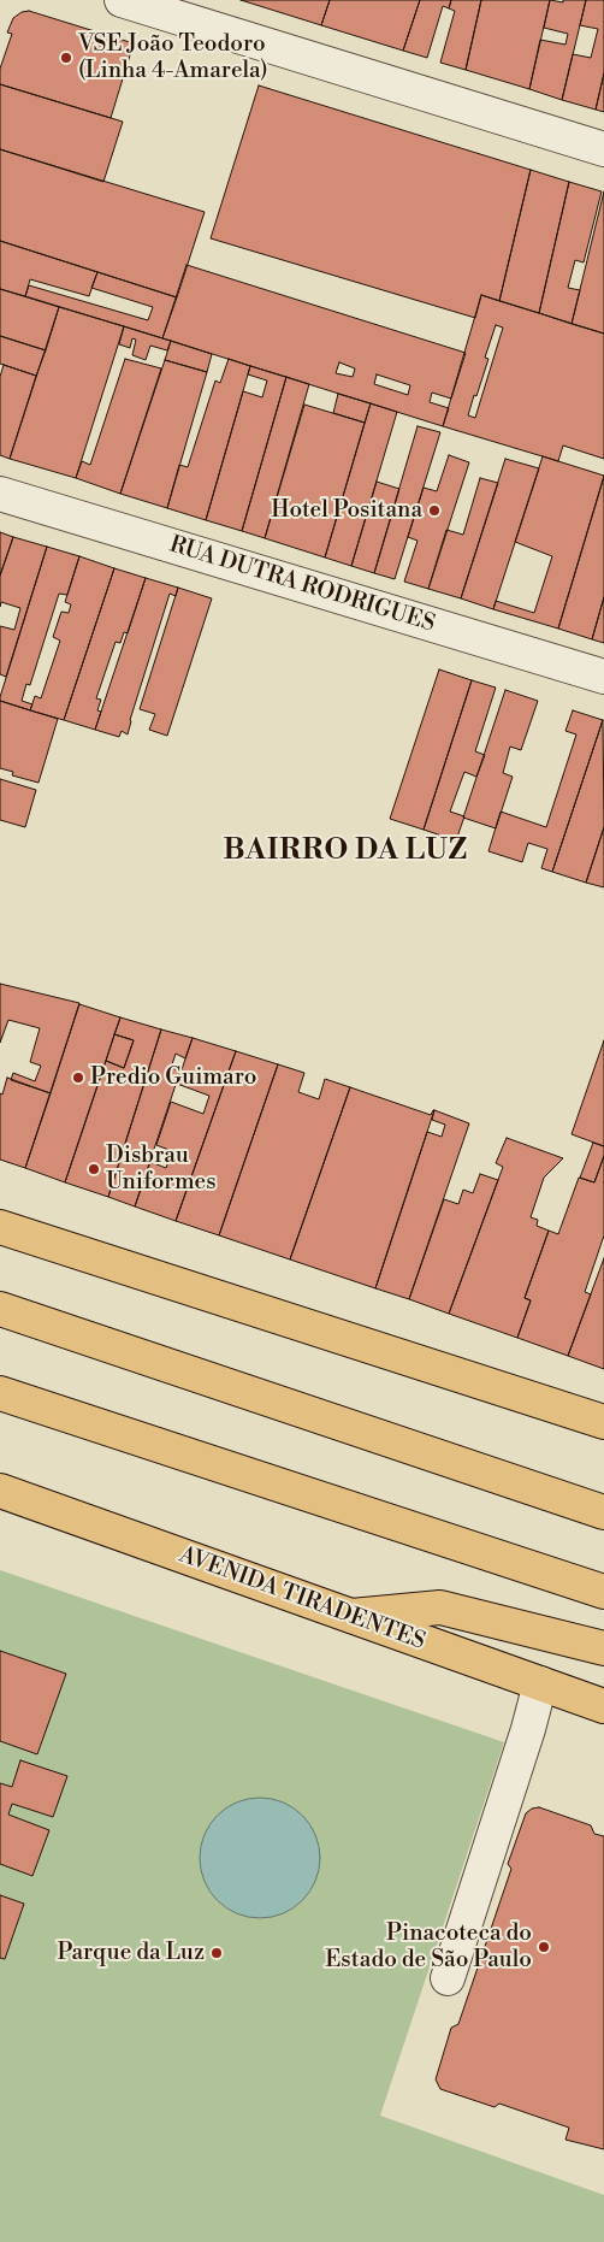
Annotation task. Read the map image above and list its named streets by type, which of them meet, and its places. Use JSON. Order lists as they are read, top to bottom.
{
  "streets": {
    "main road": ["AVENIDA TIRADENTES"],
    "street": ["RUA DUTRA RODRIGUES"]
  },
  "districts": ["BAIRRO DA LUZ"],
  "places": [
    "VSE João Teodoro (Linha 4-Amarela)",
    "Hotel Positana",
    "Predio Guimaro",
    "Disbrau Uniformes",
    "Pinacoteca do Estado de São Paulo",
    "Parque da Luz"
  ]
}
